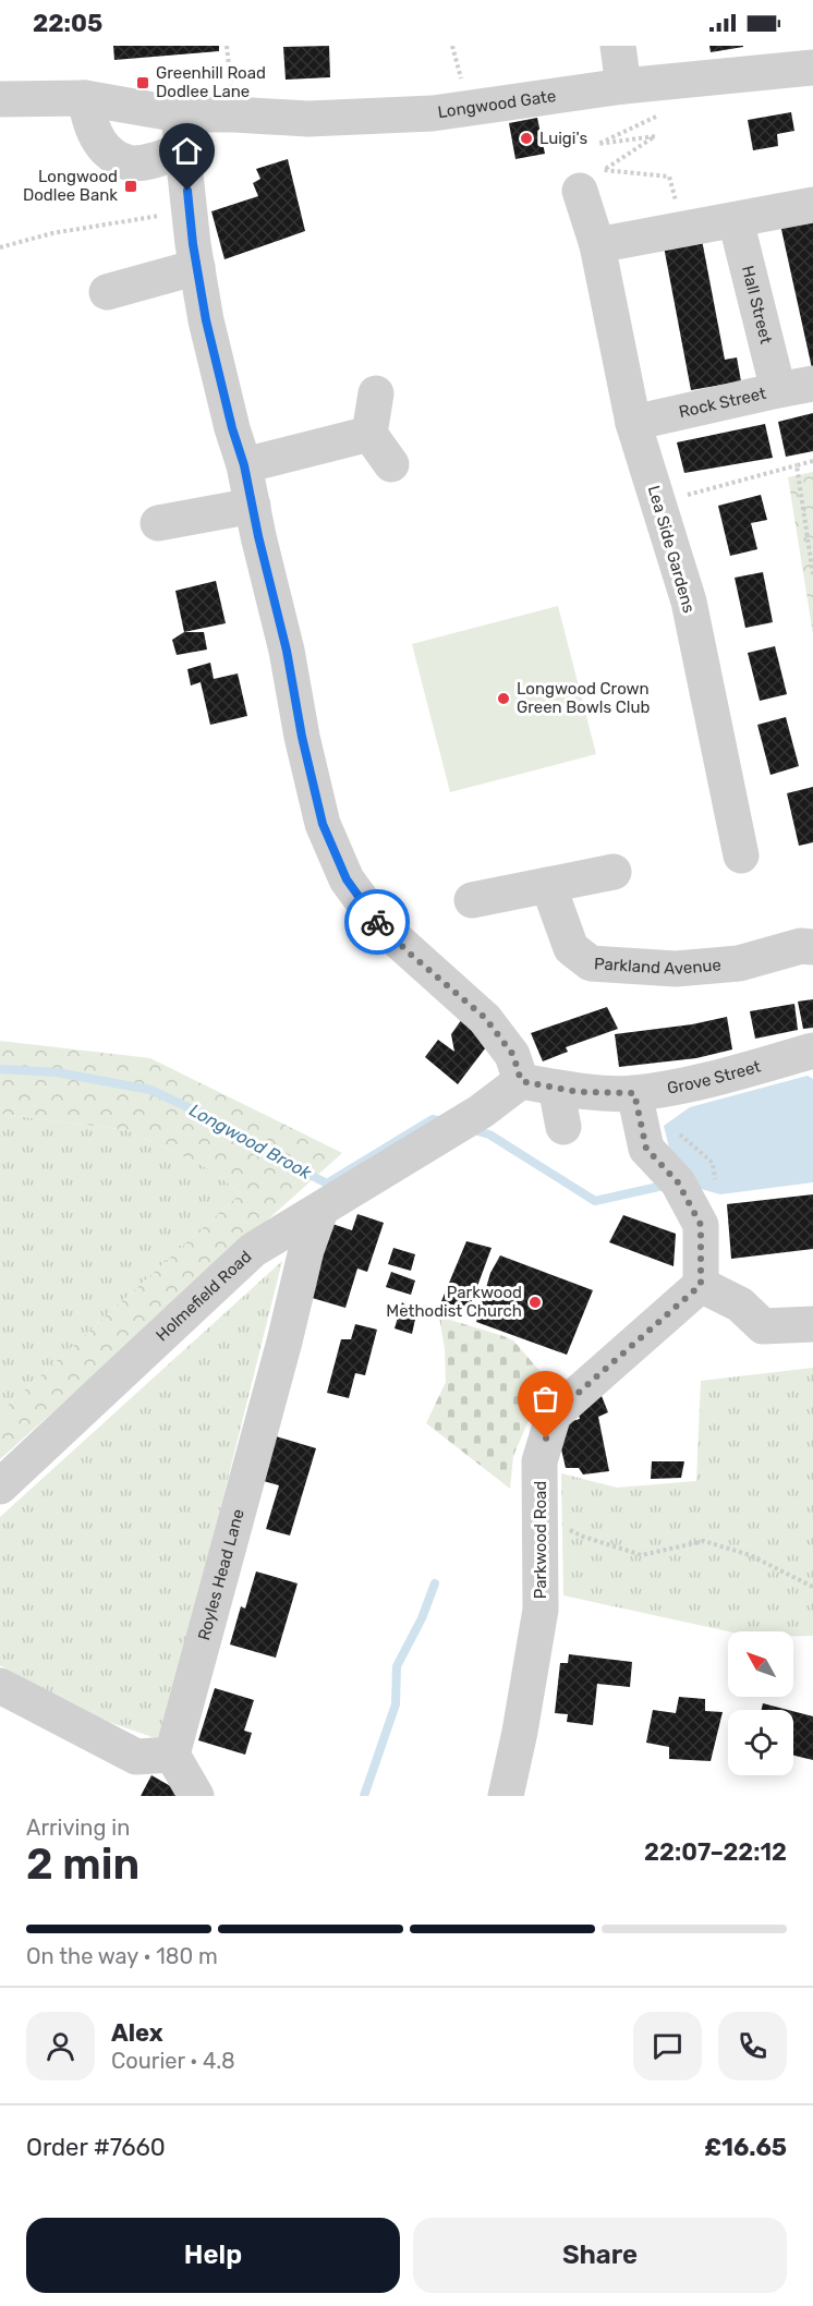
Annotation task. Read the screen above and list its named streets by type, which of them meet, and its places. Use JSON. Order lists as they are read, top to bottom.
{
  "streets": {
    "street": [
      "Longwood Gate",
      "Hall Street",
      "Rock Street",
      "Lea Side Gardens",
      "Parkland Avenue",
      "Grove Street",
      "Holmefield Road",
      "Parkwood Road",
      "Royles Head Lane"
    ]
  },
  "crossings": [
    ["Hall Street", "Rock Street"],
    ["Rock Street", "Lea Side Gardens"],
    ["Grove Street", "Holmefield Road"],
    ["Holmefield Road", "Royles Head Lane"]
  ],
  "water": ["Longwood Brook"],
  "places": {
    "transit": ["Greenhill Road Dodlee Lane", "Longwood Dodlee Bank"],
    "other": ["Luigi's", "Longwood Crown Green Bowls Club", "Parkwood Methodist Church"]
  },
  "north": "top left",
  "page": {
    "status": "22:05",
    "heading": ["2 min", "Arriving in", "22:07–22:12"],
    "panel": [
      "Alex",
      "Courier · 4.8",
      "Order #7660",
      "£16.65"
    ],
    "bar": "On the way · 180 m",
    "buttons": ["Help", "Share"]
  }
}
